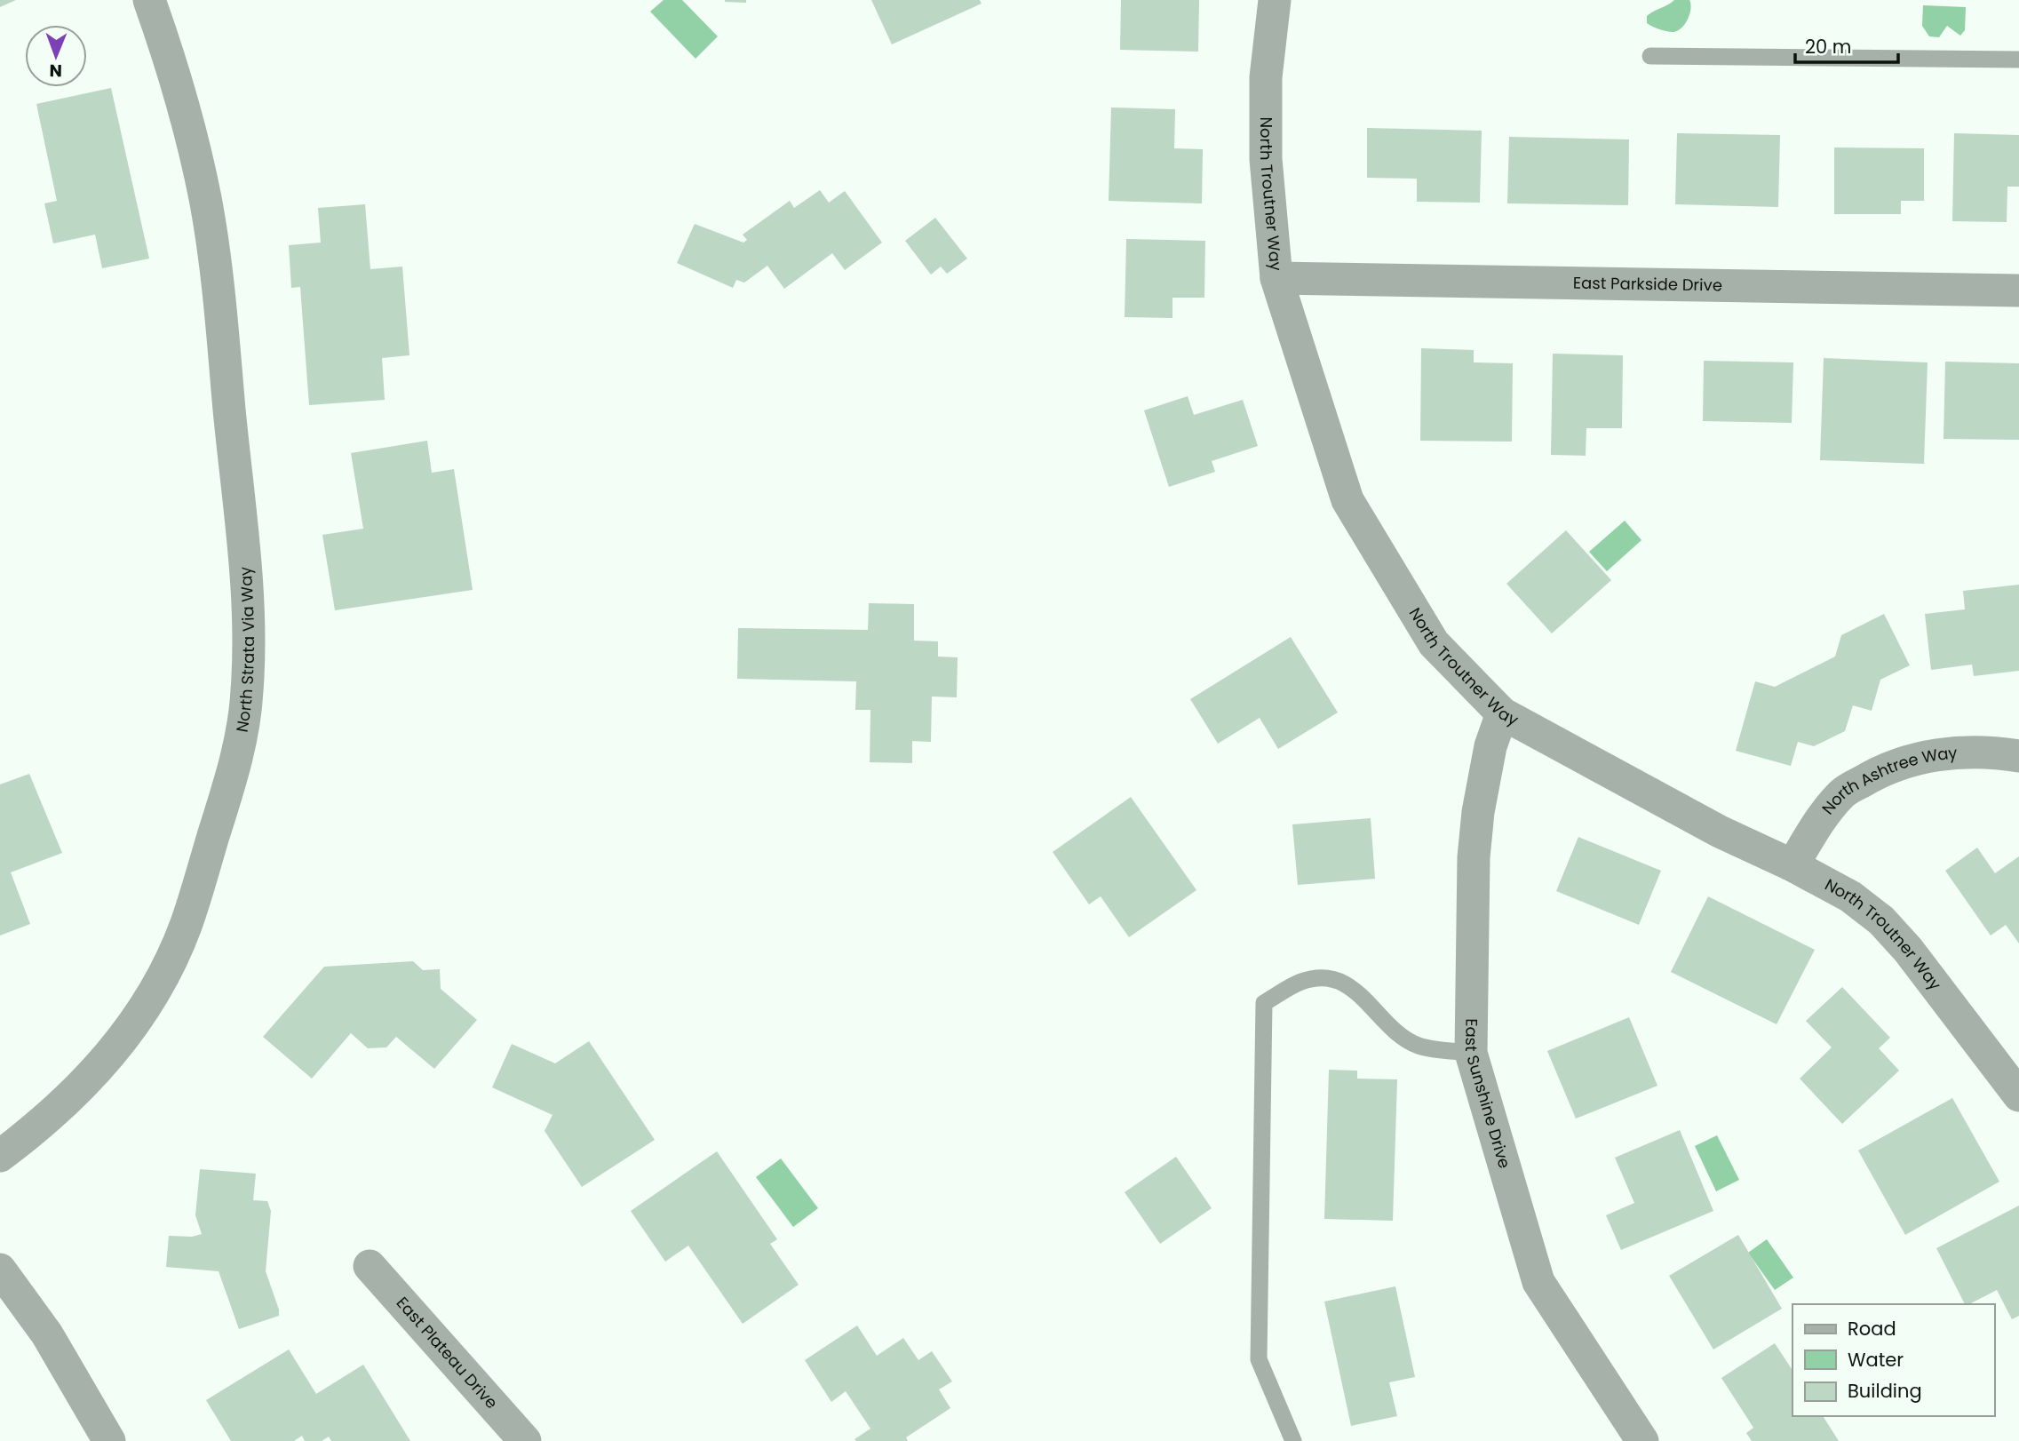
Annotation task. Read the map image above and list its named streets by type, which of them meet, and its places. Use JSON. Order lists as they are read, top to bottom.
{
  "streets": {
    "street": [
      "North Troutner Way",
      "East Parkside Drive",
      "North Strata Via Way",
      "North Ashtree Way",
      "East Sunshine Drive",
      "East Plateau Drive"
    ]
  },
  "crossings": [
    ["North Troutner Way", "East Parkside Drive"],
    ["North Troutner Way", "North Ashtree Way"],
    ["North Troutner Way", "East Sunshine Drive"]
  ],
  "legend": ["Road", "Water", "Building"],
  "scale_bar": "20 m",
  "north": "bottom"
}
